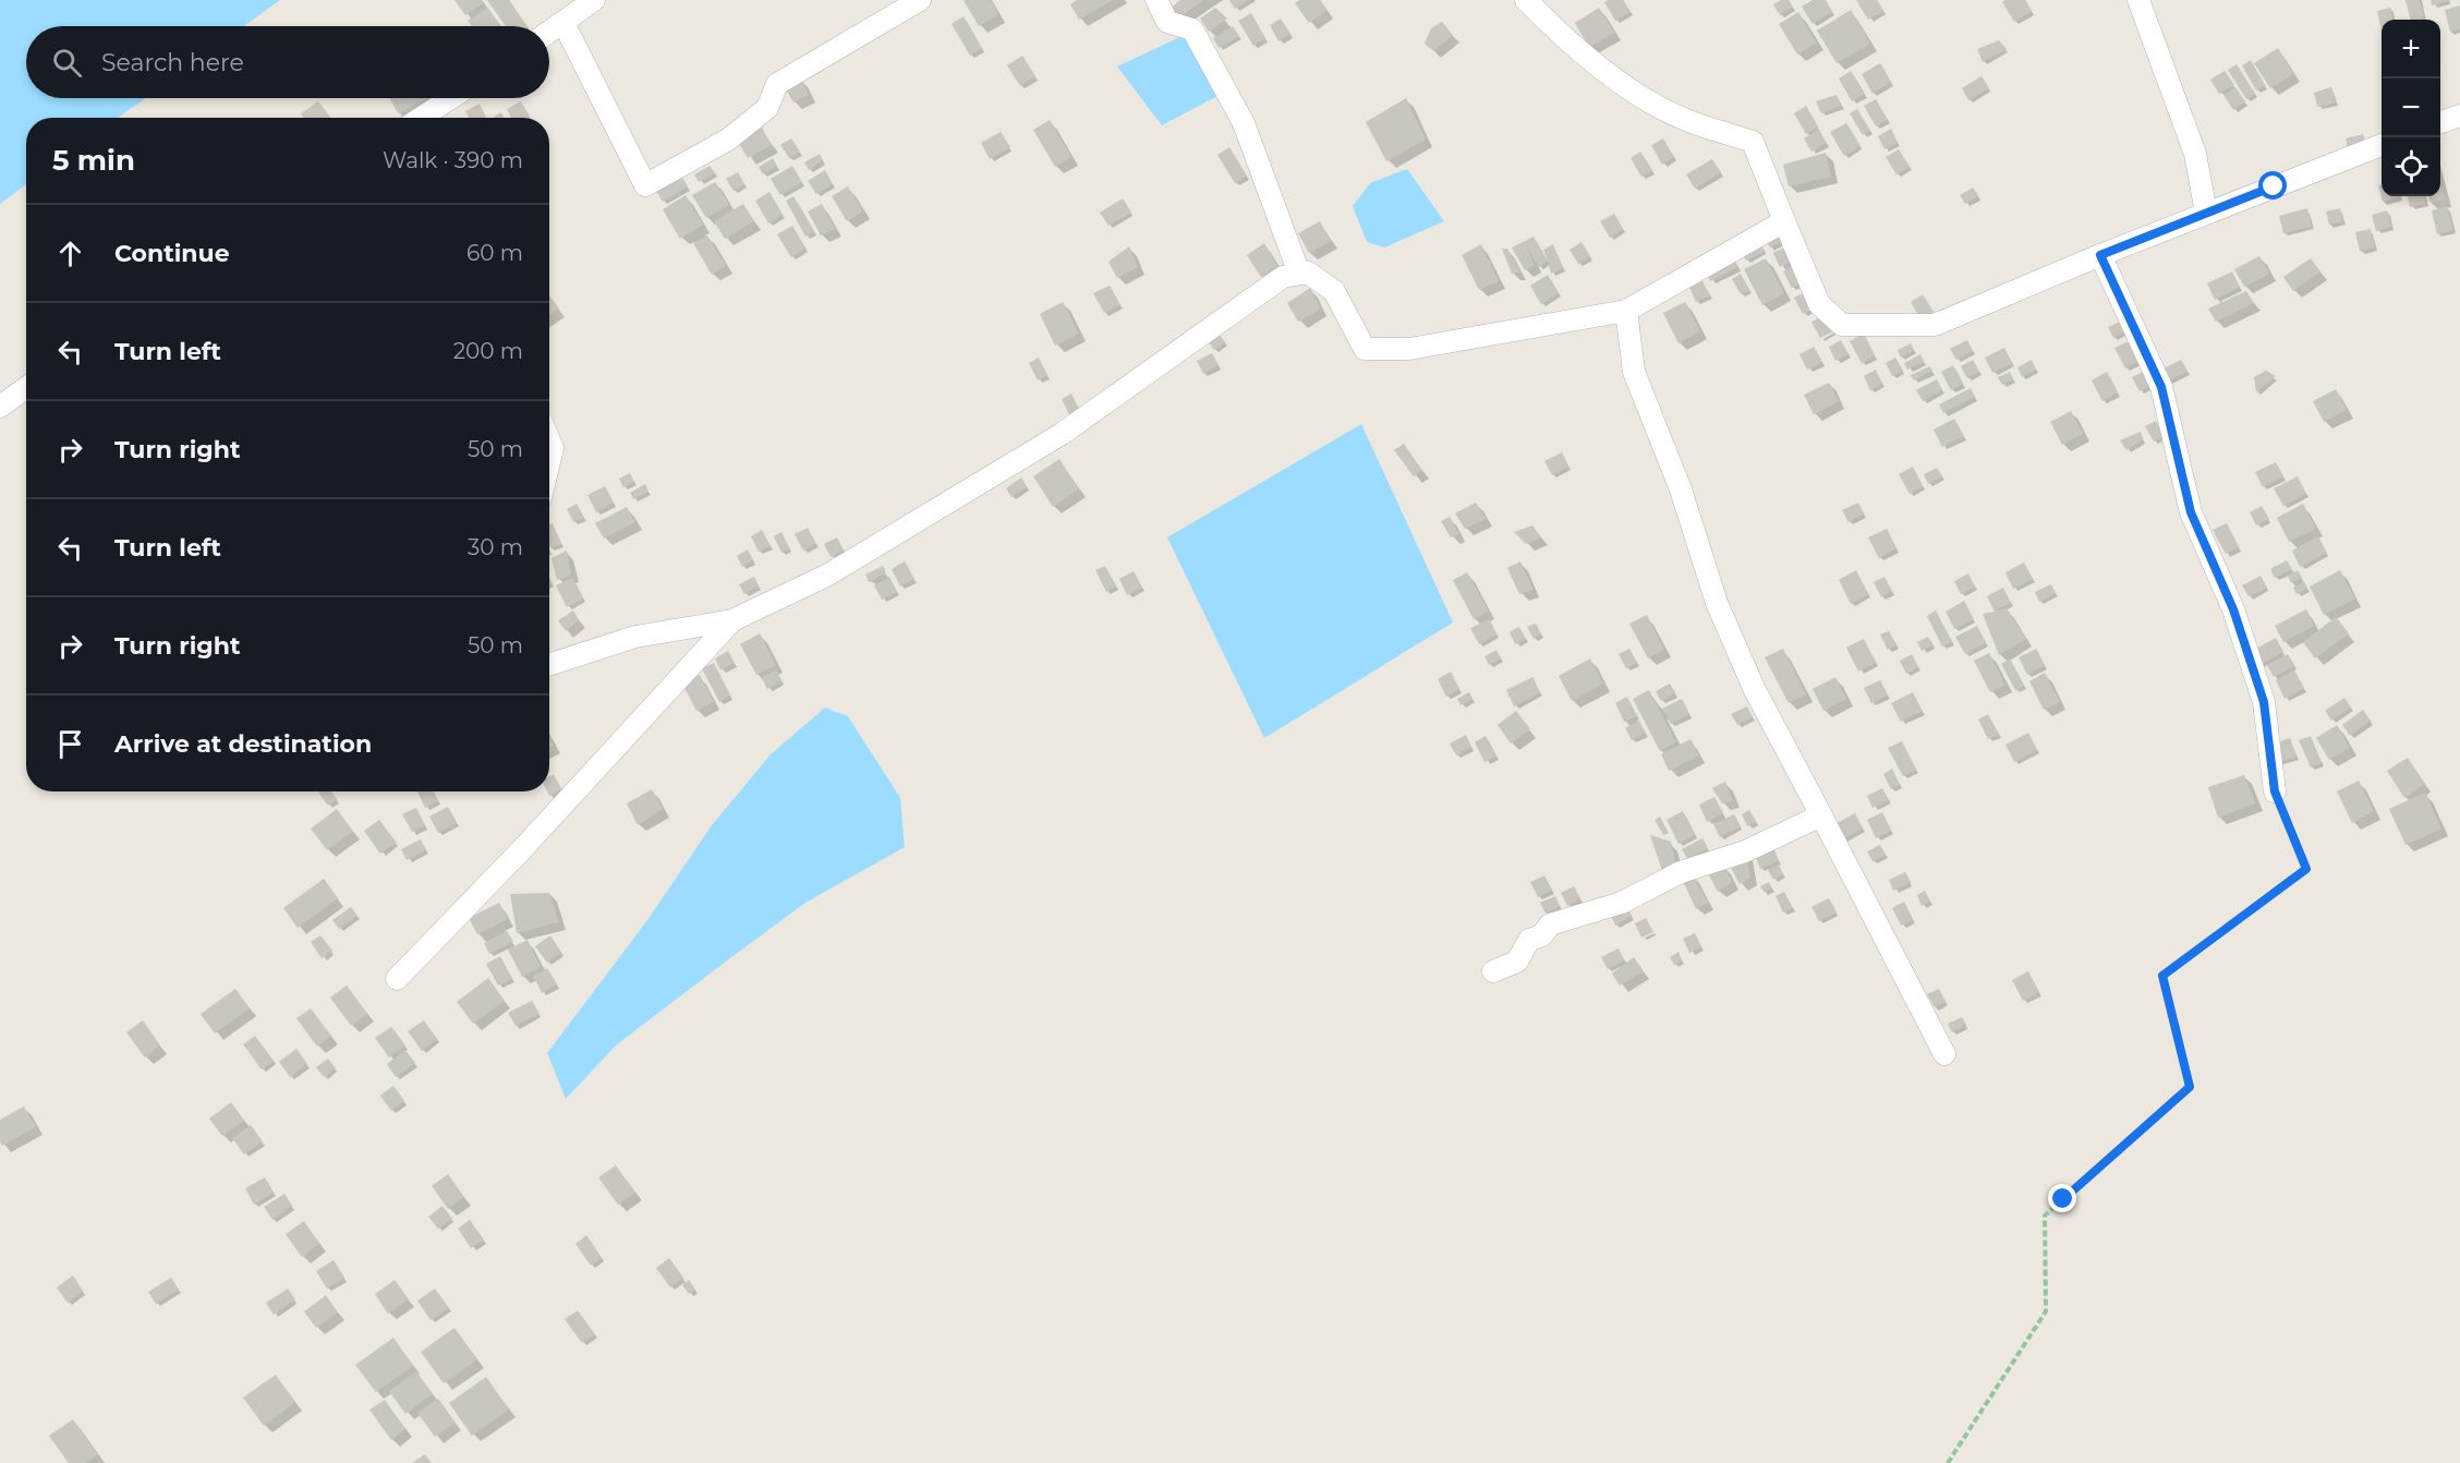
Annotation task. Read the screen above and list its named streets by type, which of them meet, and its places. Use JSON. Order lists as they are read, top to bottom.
{
  "page": {
    "map_buttons": ["+", "−"],
    "search": "Search here",
    "heading": ["5 min", "Walk · 390 m"],
    "list": [
      ["Continue", "60 m"],
      ["Turn left", "200 m"],
      ["Turn right", "50 m"],
      ["Turn left", "30 m"],
      ["Turn right", "50 m"],
      "Arrive at destination"
    ]
  }
}
